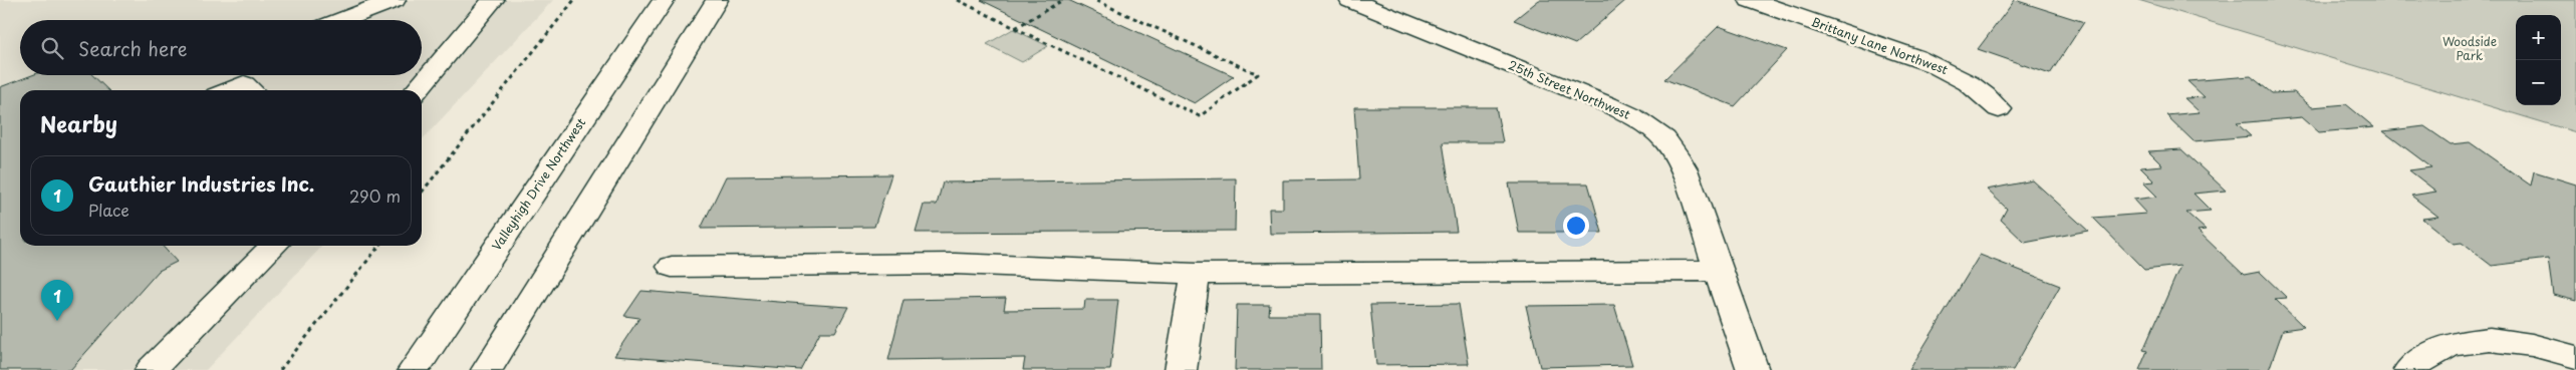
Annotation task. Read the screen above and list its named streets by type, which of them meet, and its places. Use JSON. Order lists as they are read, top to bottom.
{
  "streets": {
    "street": ["Brittany Lane Northwest", "25th Street Northwest", "Valleyhigh Drive Northwest"]
  },
  "parks": ["Woodside Park"],
  "page": {
    "map_buttons": ["+", "−"],
    "search": "Search here",
    "heading": "Nearby",
    "list": [
      {
        "mark": "1",
        "name": "Gauthier Industries Inc.",
        "note": "Place",
        "value": "290 m"
      }
    ],
    "pins": "1"
  }
}
